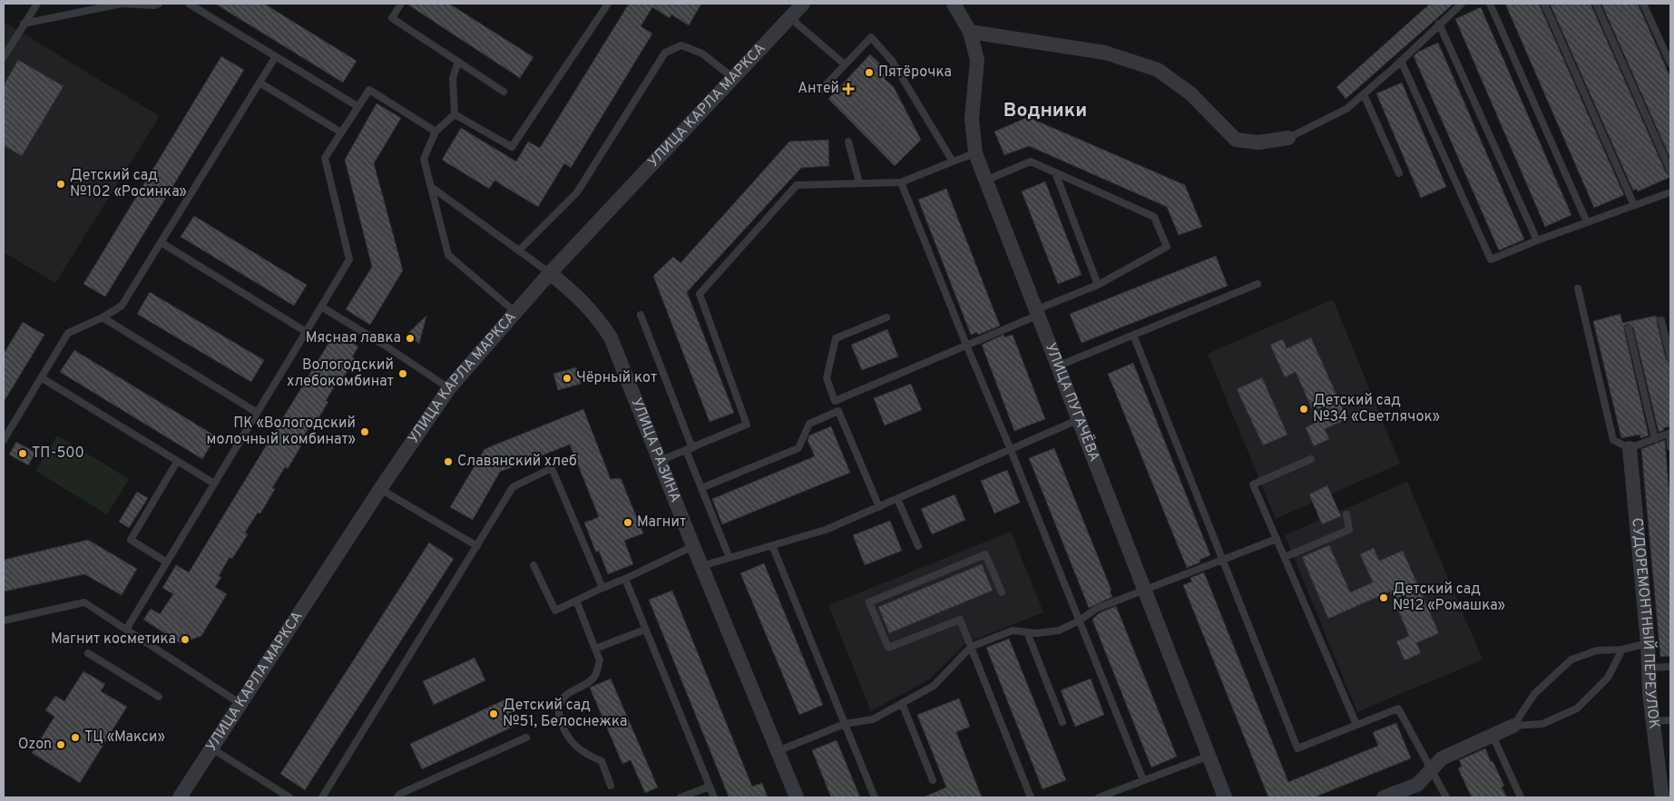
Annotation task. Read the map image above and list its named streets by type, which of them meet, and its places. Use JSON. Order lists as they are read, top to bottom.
{
  "streets": {
    "street": [
      "УЛИЦА КАРЛА МАРКСА",
      "УЛИЦА ПУГАЧЁВА",
      "УЛИЦА РАЗИНА",
      "СУДОРЕМОНТНЫЙ ПЕРЕУЛОК"
    ]
  },
  "crossings": [
    ["УЛИЦА КАРЛА МАРКСА", "УЛИЦА РАЗИНА"]
  ],
  "districts": ["Водники"],
  "places": {
    "other": [
      "Пятёрочка",
      "Детский сад №102 «Росинка»",
      "Мясная лавка",
      "Вологодский хлебокомбинат",
      "Чёрный кот",
      "Детский сад №34 «Светлячок»",
      "ПК «Вологодский молочный комбинат»",
      "ТП-500",
      "Славянский хлеб",
      "Магнит",
      "Детский сад №12 «Ромашка»",
      "Магнит косметика",
      "Детский сад №51, Белоснежка",
      "ТЦ «Макси»",
      "Ozon"
    ],
    "health": ["Антей"]
  }
}
